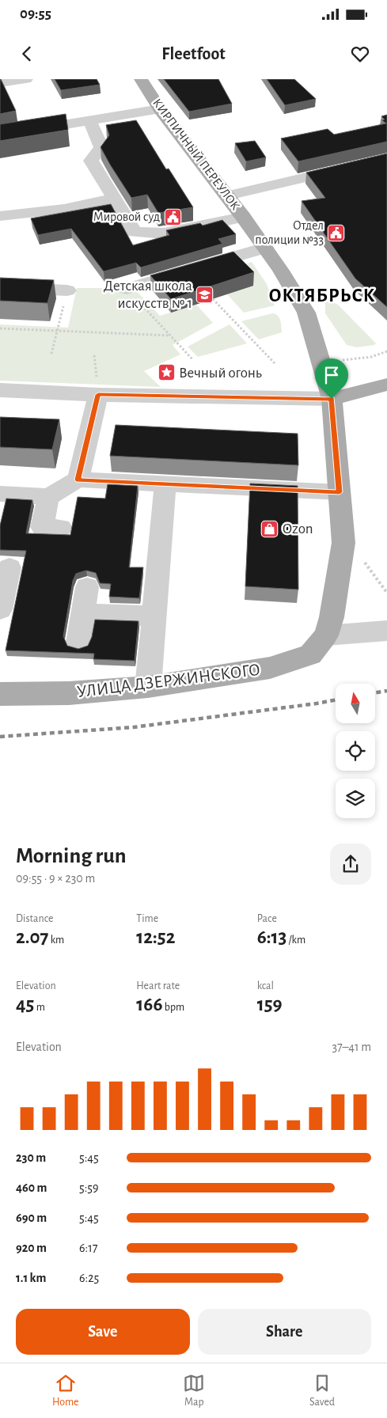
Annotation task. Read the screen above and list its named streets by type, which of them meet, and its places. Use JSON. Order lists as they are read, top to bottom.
{
  "streets": {
    "main road": ["КИРПИЧНЫЙ ПЕРЕУЛОК", "УЛИЦА ДЗЕРЖИНСКОГО"]
  },
  "crossings": [
    ["КИРПИЧНЫЙ ПЕРЕУЛОК", "УЛИЦА ДЗЕРЖИНСКОГО"]
  ],
  "districts": ["ОКТЯБРЬСК"],
  "places": {
    "public building": ["Мировой суд", "Отдел полиции №33"],
    "school or university": ["Детская школа искусств № 1"],
    "place": ["Вечный огонь"],
    "shop": ["Ozon"]
  },
  "north": "top",
  "page": {
    "status": "09:55",
    "header": "Fleetfoot",
    "heading": ["Morning run", "09:55 · 9 × 230 m"],
    "stats": [
      ["Distance", "2.07 km"],
      ["Time", "12:52"],
      ["Pace", "6:13 /km"],
      ["Elevation", "45 m"],
      ["Heart rate", "166 bpm"],
      ["kcal", "159"]
    ],
    "chart": ["Elevation", "37–41 m"],
    "list": [
      {
        "name": "230 m",
        "note": "5:45"
      },
      {
        "name": "460 m",
        "note": "5:59"
      },
      {
        "name": "690 m",
        "note": "5:45"
      },
      {
        "name": "920 m",
        "note": "6:17"
      },
      {
        "name": "1.1 km",
        "note": "6:25"
      }
    ],
    "buttons": ["Save", "Share"],
    "tabs": ["Home", "Map", "Saved"]
  }
}
